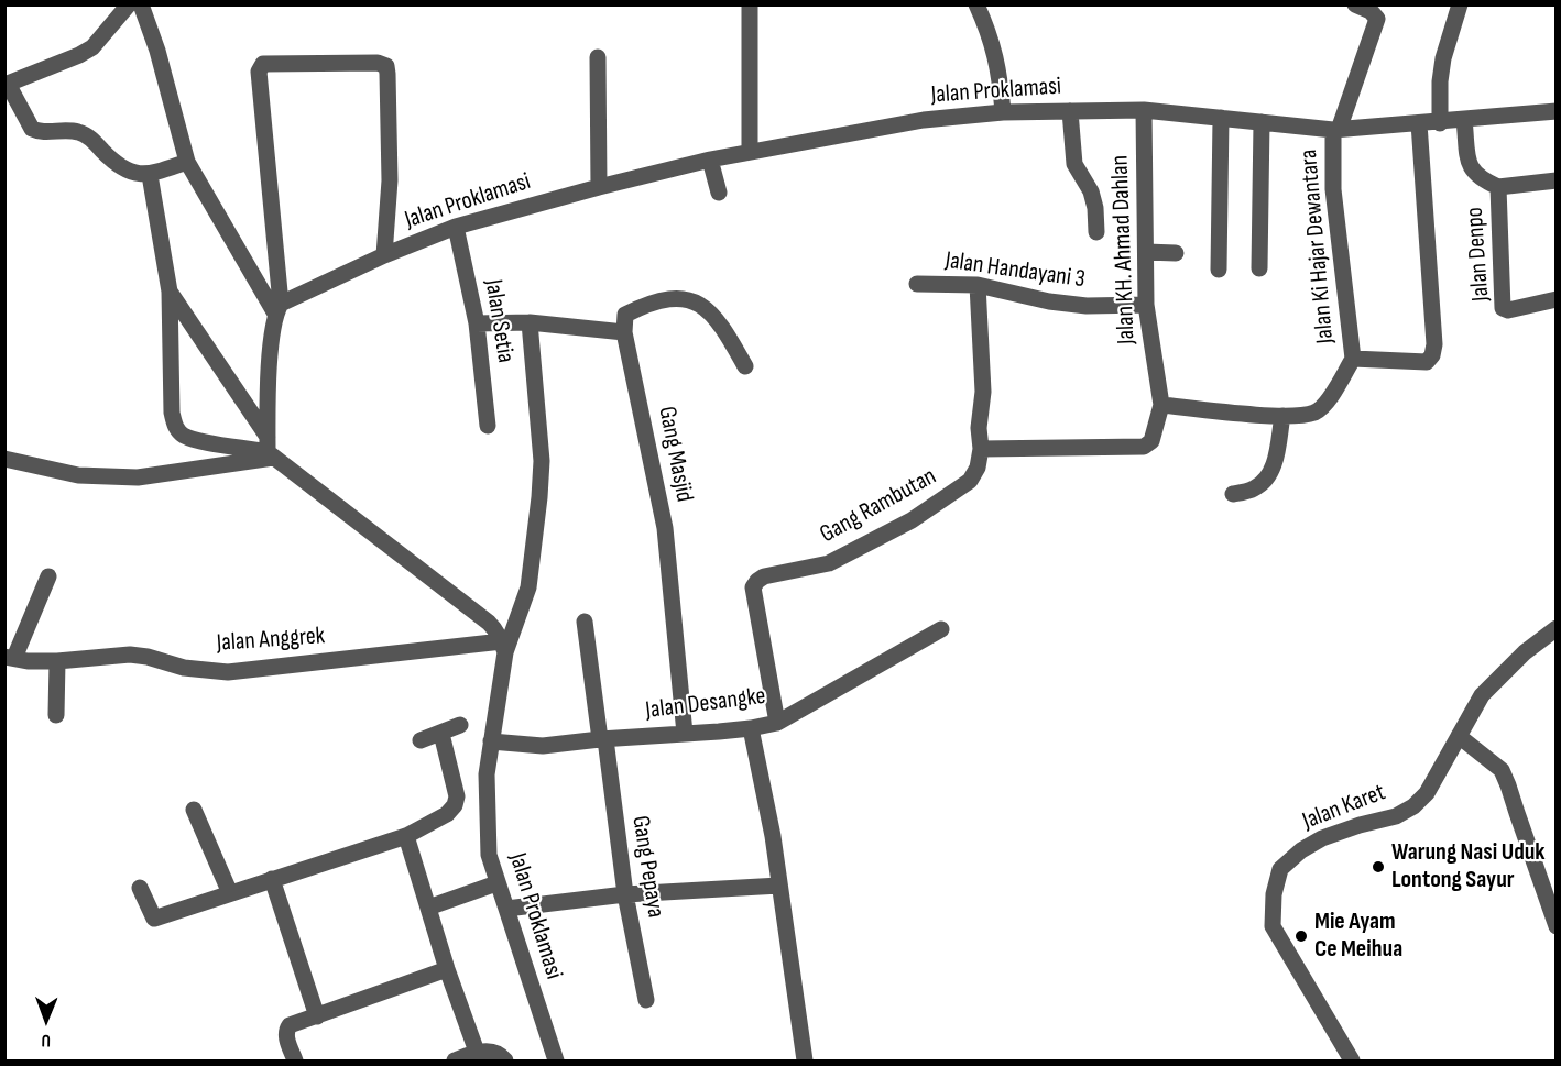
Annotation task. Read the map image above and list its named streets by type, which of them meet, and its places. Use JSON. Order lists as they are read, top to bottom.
{
  "streets": {
    "street": [
      "Jalan Proklamasi",
      "Jalan Ki Hajar Dewantara",
      "Jalan KH. Ahmad Dahlan",
      "Jalan Denpo",
      "Jalan Handayani 3",
      "Jalan Setia",
      "Gang Masjid",
      "Gang Rambutan",
      "Jalan Anggrek",
      "Jalan Desangke",
      "Jalan Karet",
      "Gang Pepaya"
    ]
  },
  "crossings": [
    ["Jalan Proklamasi", "Jalan Ki Hajar Dewantara"],
    ["Jalan Proklamasi", "Jalan KH. Ahmad Dahlan"],
    ["Jalan Proklamasi", "Jalan Denpo"],
    ["Jalan Proklamasi", "Jalan Setia"],
    ["Jalan Proklamasi", "Jalan Anggrek"],
    ["Jalan Proklamasi", "Jalan Desangke"],
    ["Jalan KH. Ahmad Dahlan", "Jalan Handayani 3"],
    ["Jalan Handayani 3", "Gang Rambutan"],
    ["Gang Masjid", "Jalan Desangke"],
    ["Gang Rambutan", "Jalan Desangke"],
    ["Jalan Desangke", "Gang Pepaya"]
  ],
  "places": ["Warung Nasi Uduk Lontong Sayur", "Mie Ayam Ce Meihua"],
  "north": "bottom"
}
